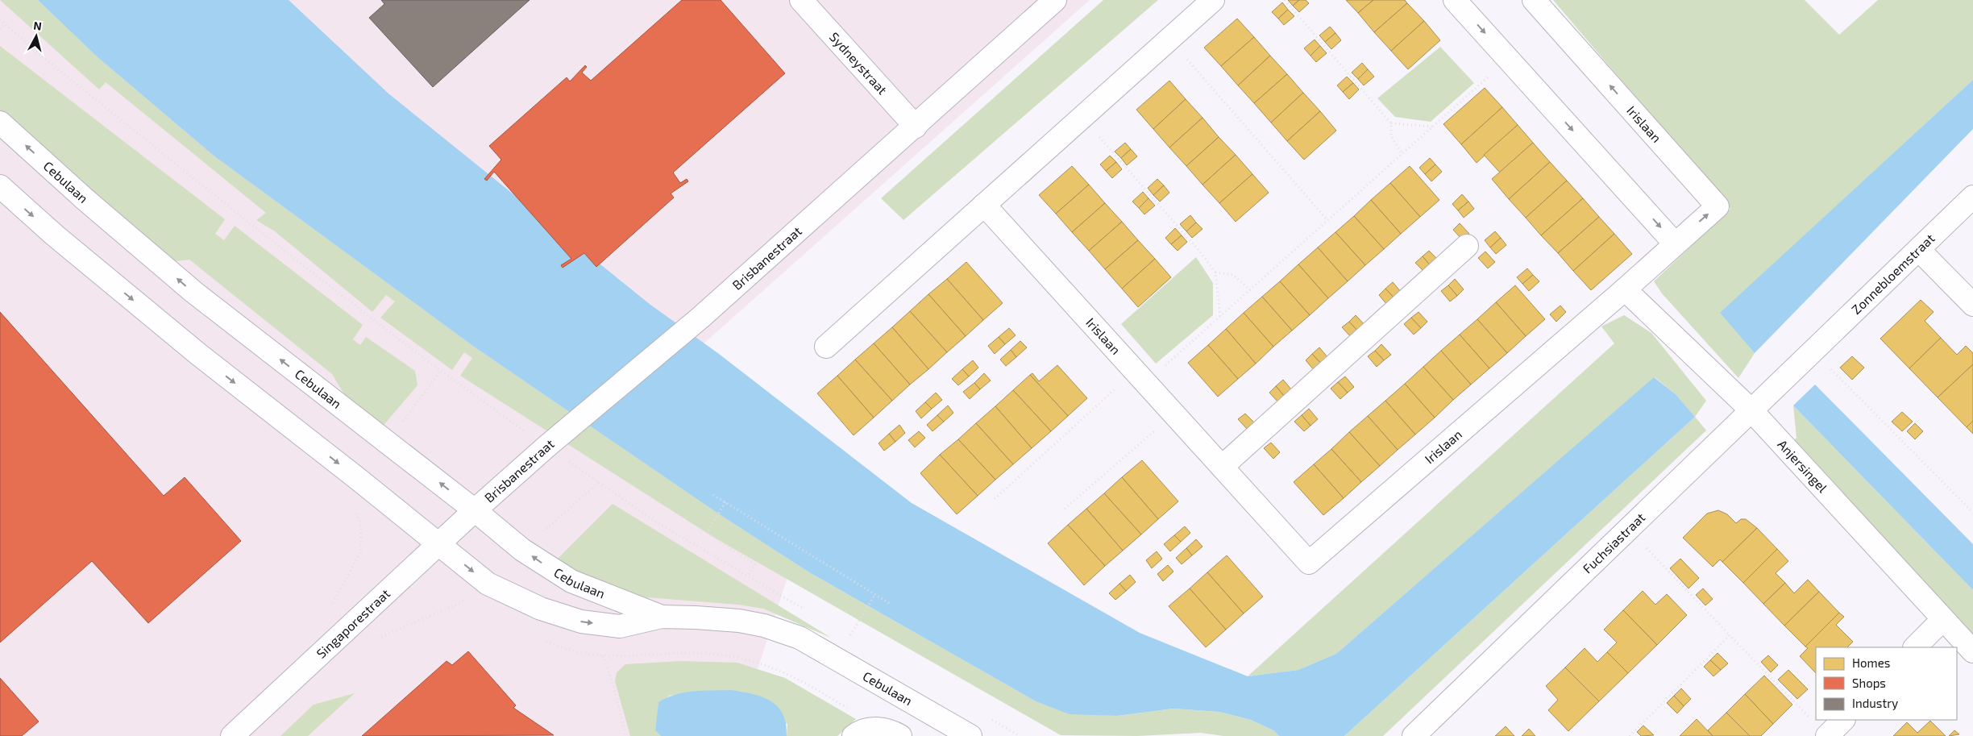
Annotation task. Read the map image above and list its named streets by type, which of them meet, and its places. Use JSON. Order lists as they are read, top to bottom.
{
  "streets": {
    "street": [
      "Sydneystraat",
      "Irislaan",
      "Cebulaan",
      "Brisbanestraat",
      "Zonnebloemstraat",
      "Anjersingel",
      "Fuchsiastraat",
      "Singaporestraat"
    ]
  },
  "crossings": [
    ["Sydneystraat", "Brisbanestraat"],
    ["Irislaan", "Anjersingel"],
    ["Cebulaan", "Brisbanestraat"],
    ["Cebulaan", "Singaporestraat"],
    ["Brisbanestraat", "Singaporestraat"],
    ["Zonnebloemstraat", "Fuchsiastraat"],
    ["Anjersingel", "Fuchsiastraat"]
  ],
  "legend": ["Homes", "Shops", "Industry"],
  "north": "top"
}
